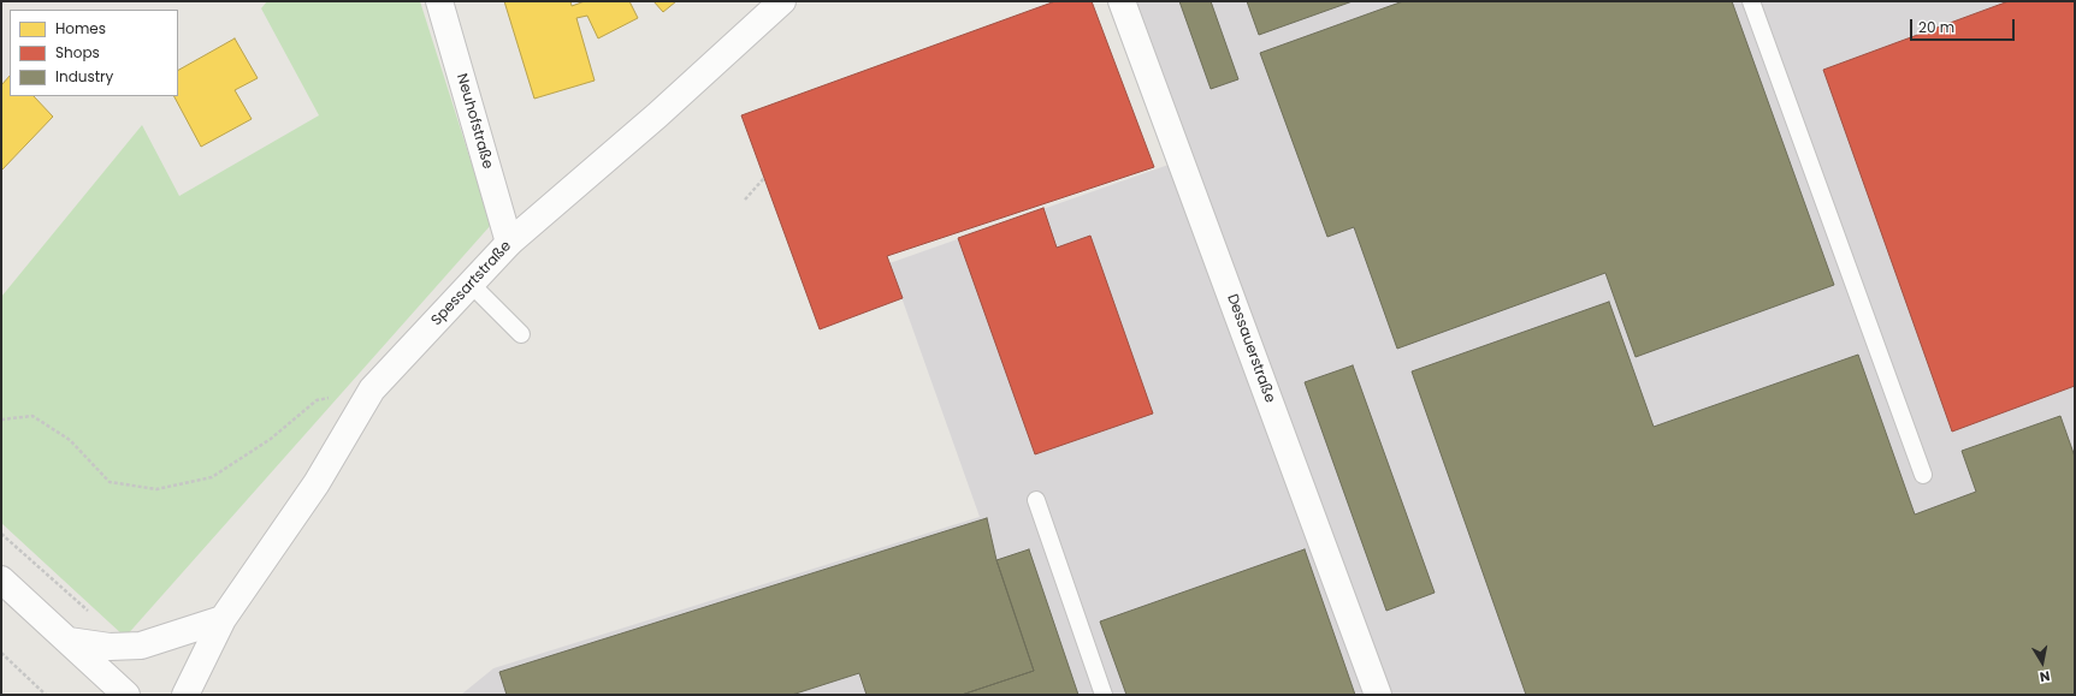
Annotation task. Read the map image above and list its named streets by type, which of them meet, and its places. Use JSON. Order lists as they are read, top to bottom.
{
  "streets": {
    "street": ["Neuhofstraße", "Spessartstraße", "Dessauerstraße"]
  },
  "crossings": [
    ["Neuhofstraße", "Spessartstraße"]
  ],
  "legend": ["Homes", "Shops", "Industry"],
  "scale_bar": "20 m",
  "north": "bottom"
}
